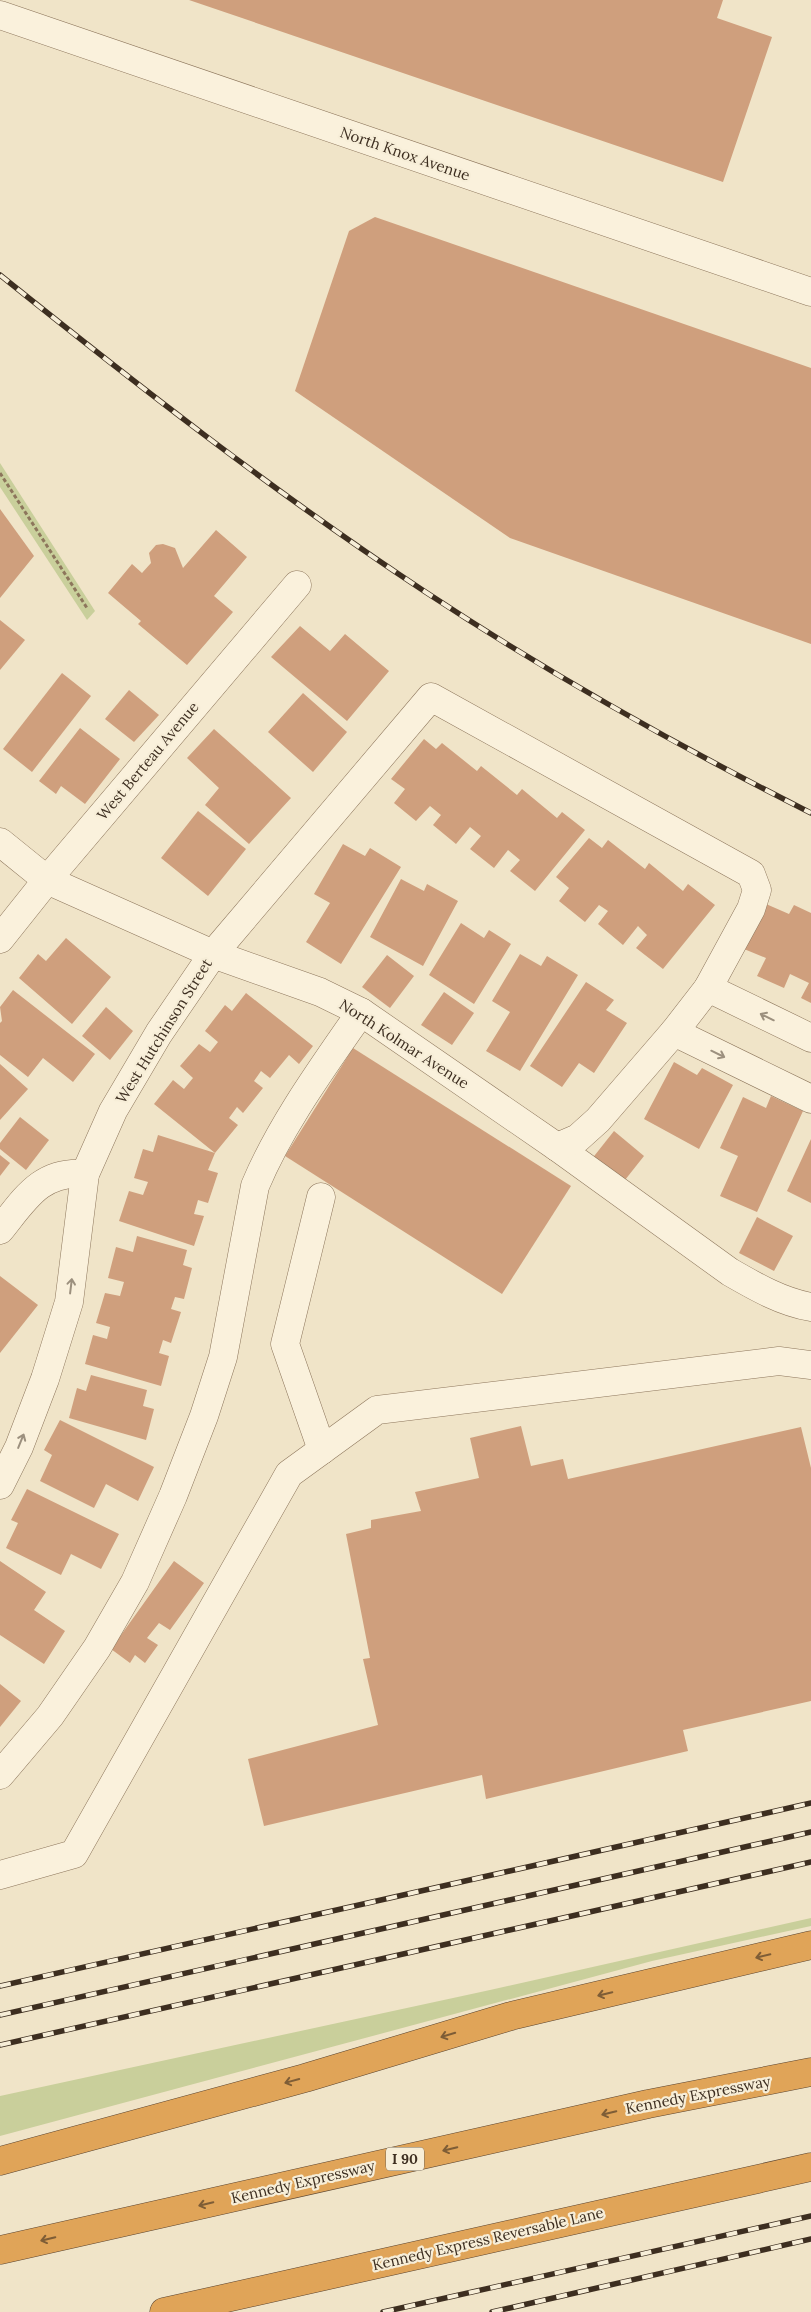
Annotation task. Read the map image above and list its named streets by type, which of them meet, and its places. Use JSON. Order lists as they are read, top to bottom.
{
  "streets": {
    "highway": ["Kennedy Expressway", "I 90", "Kennedy Express Reversable Lane"],
    "street": [
      "North Knox Avenue",
      "West Berteau Avenue",
      "West Hutchinson Street",
      "North Kolmar Avenue"
    ]
  },
  "crossings": [
    ["West Berteau Avenue", "North Kolmar Avenue"],
    ["West Hutchinson Street", "North Kolmar Avenue"]
  ]
}
